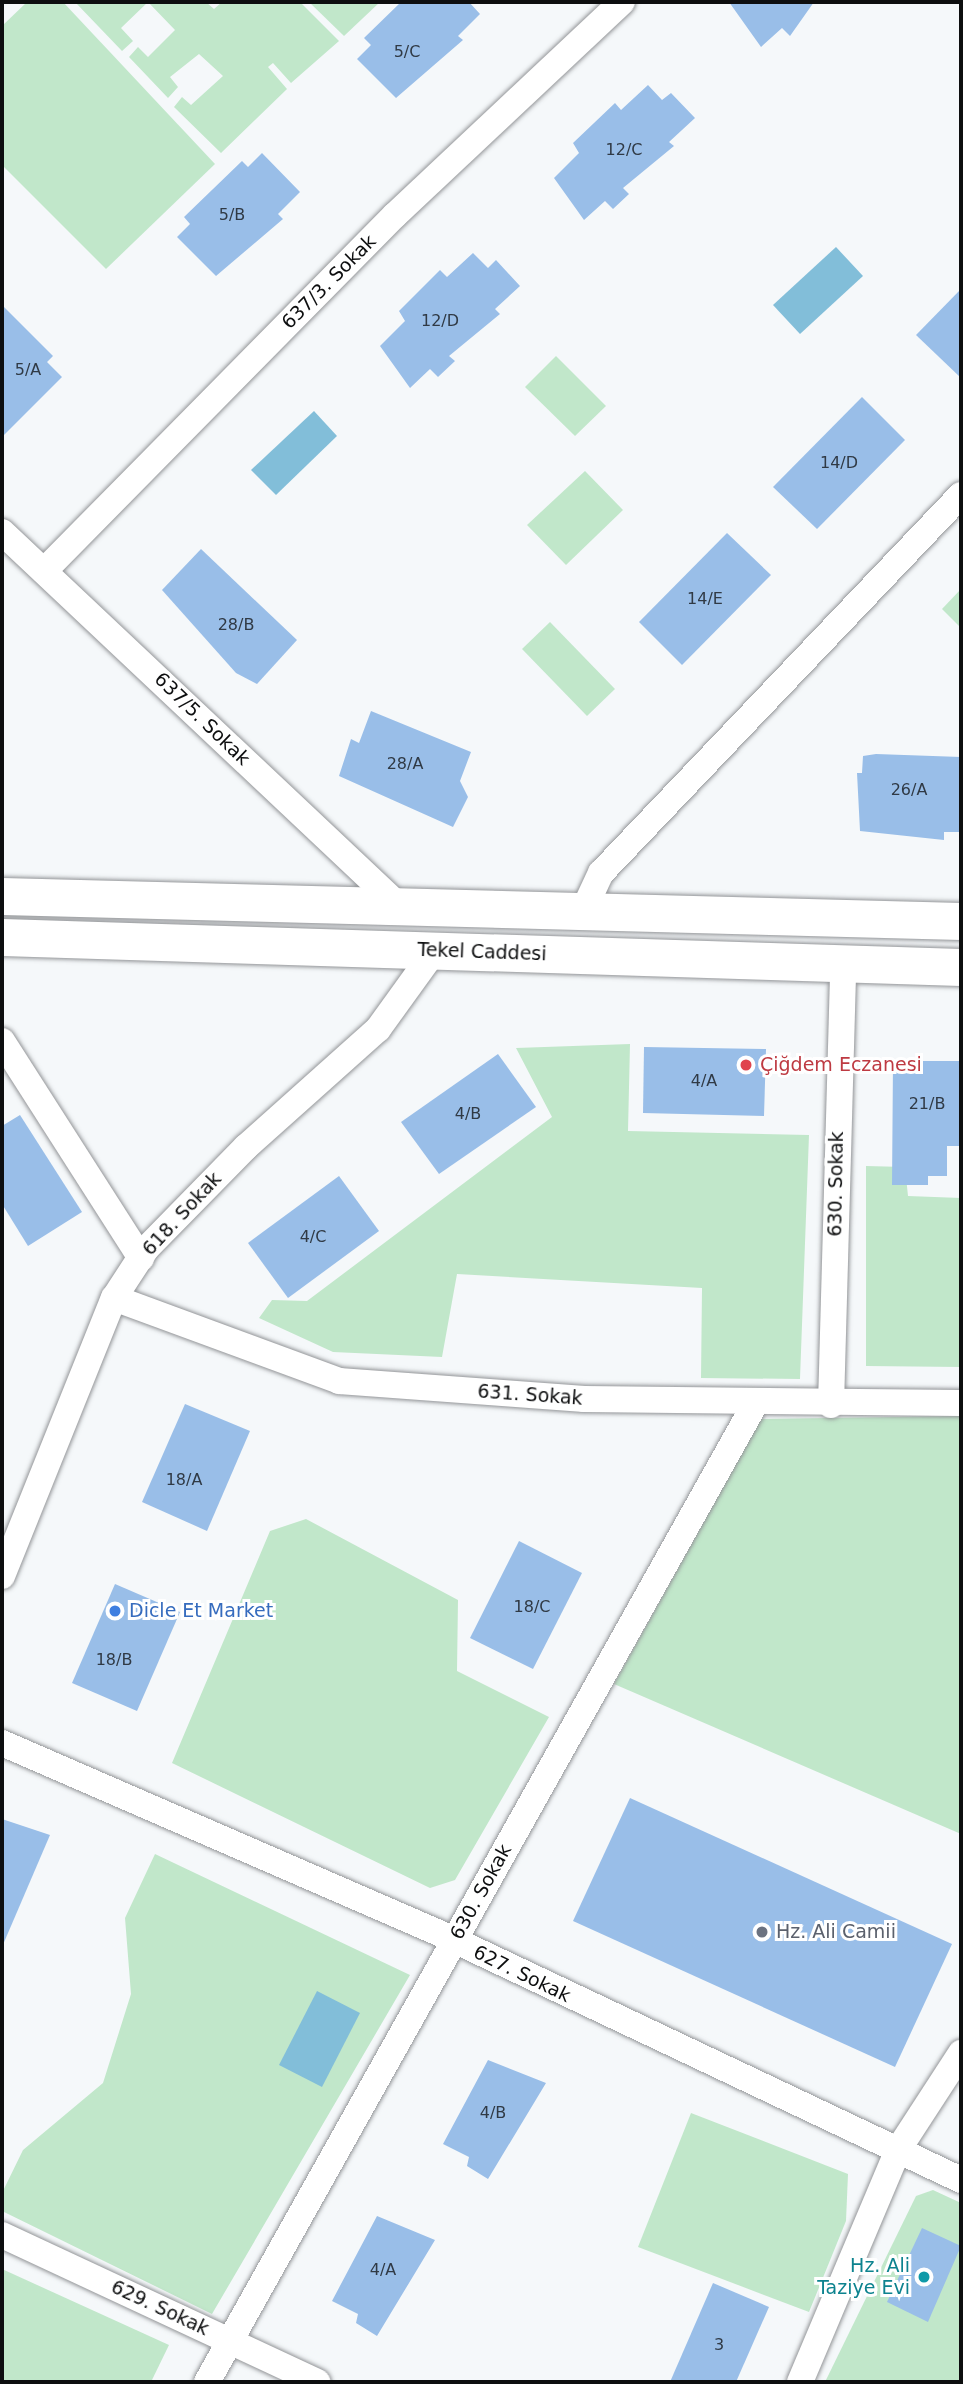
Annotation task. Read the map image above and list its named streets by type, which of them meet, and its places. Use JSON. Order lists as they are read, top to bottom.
{
  "streets": {
    "main road": ["Tekel Caddesi"],
    "street": [
      "637/3. Sokak",
      "637/5. Sokak",
      "630. Sokak",
      "618. Sokak",
      "631. Sokak",
      "627. Sokak",
      "629. Sokak"
    ]
  },
  "crossings": [
    ["637/3. Sokak", "637/5. Sokak"],
    ["Tekel Caddesi", "630. Sokak"],
    ["Tekel Caddesi", "618. Sokak"],
    ["630. Sokak", "631. Sokak"],
    ["630. Sokak", "627. Sokak"],
    ["630. Sokak", "629. Sokak"],
    ["618. Sokak", "631. Sokak"]
  ],
  "places": [
    "Çiğdem Eczanesi",
    "Dicle Et Market",
    "Hz. Ali Camii",
    "Hz. Ali Taziye Evi"
  ],
  "house_numbers": [
    "5/C",
    "12/C",
    "5/B",
    "12/D",
    "5/A",
    "14/D",
    "14/E",
    "28/B",
    "28/A",
    "26/A",
    "4/A",
    "21/B",
    "4/B",
    "4/C",
    "18/A",
    "18/C",
    "18/B",
    "4/B",
    "4/A",
    "3"
  ]
}
